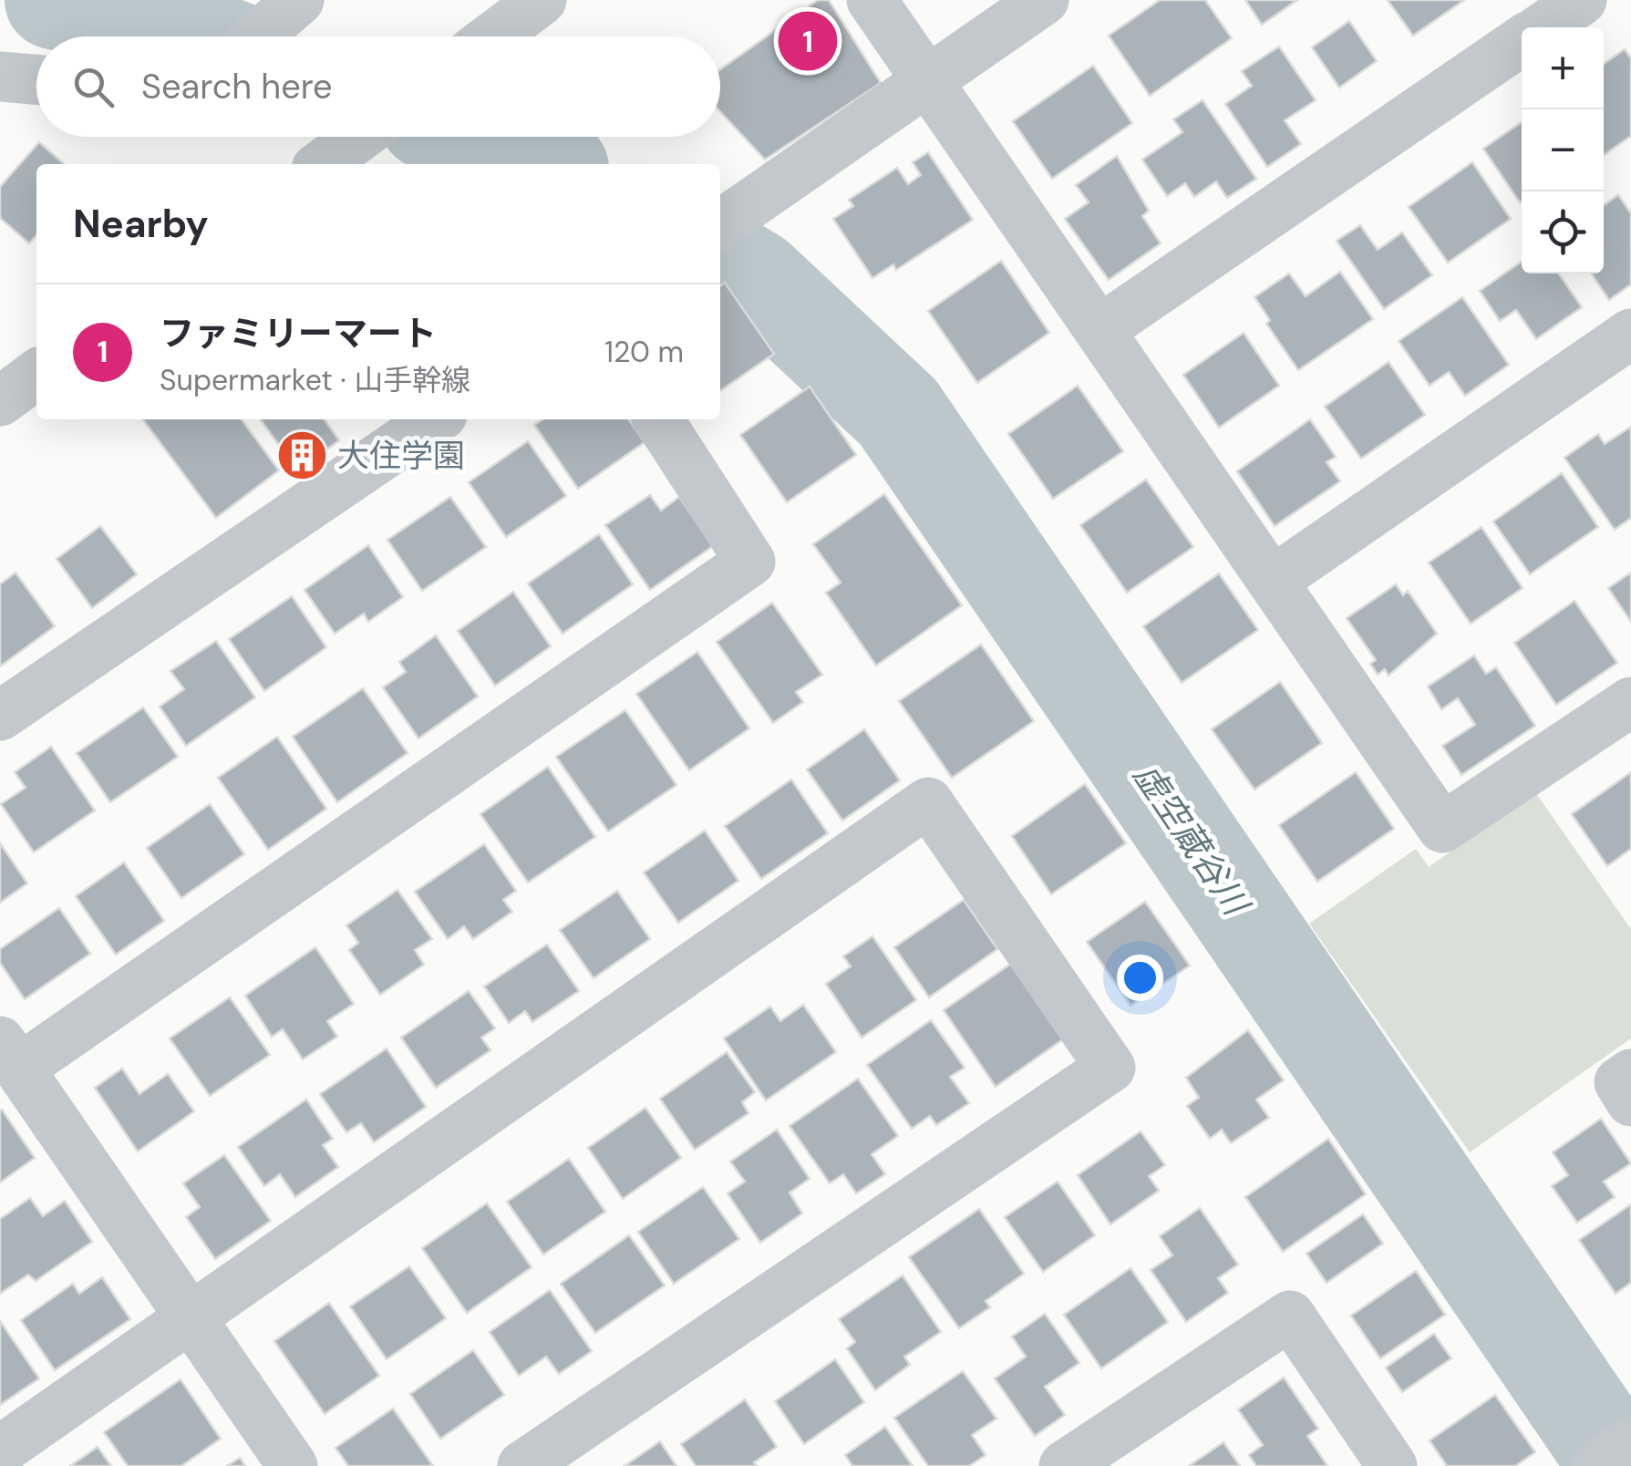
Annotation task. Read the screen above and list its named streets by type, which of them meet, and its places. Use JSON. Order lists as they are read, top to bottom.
{
  "water": ["虚空蔵谷川"],
  "places": {
    "building": ["大住学園"]
  },
  "page": {
    "pins": "1",
    "map_buttons": ["+", "−"],
    "search": "Search here",
    "heading": "Nearby",
    "list": [
      {
        "mark": "1",
        "name": "ファミリーマート",
        "note": "Supermarket · 山手幹線",
        "value": "120 m"
      }
    ]
  }
}
